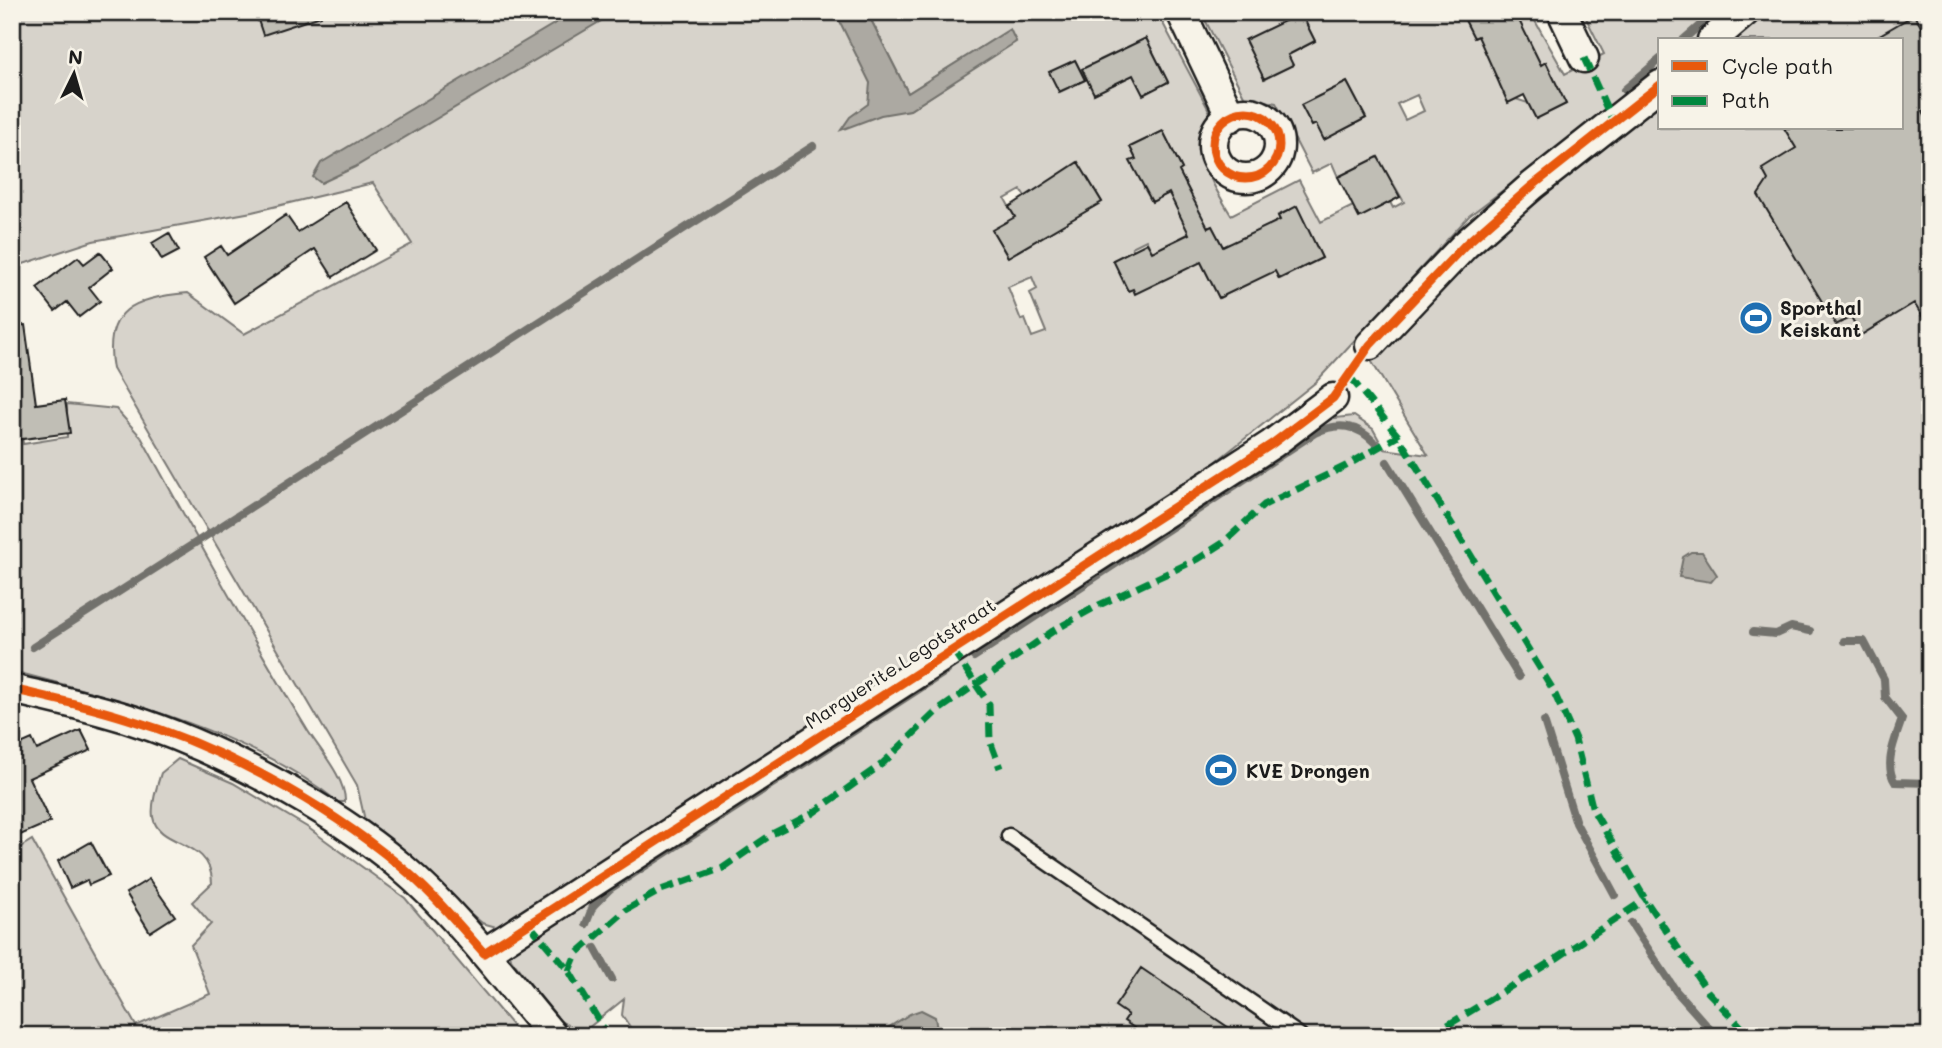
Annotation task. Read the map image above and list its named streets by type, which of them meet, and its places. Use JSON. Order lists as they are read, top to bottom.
{
  "streets": {
    "street": ["Marguerite Legotstraat"]
  },
  "places": {
    "sports": ["Sporthal Keiskant", "KVE Drongen"]
  },
  "legend": ["Cycle path", "Path"],
  "north": "top"
}
